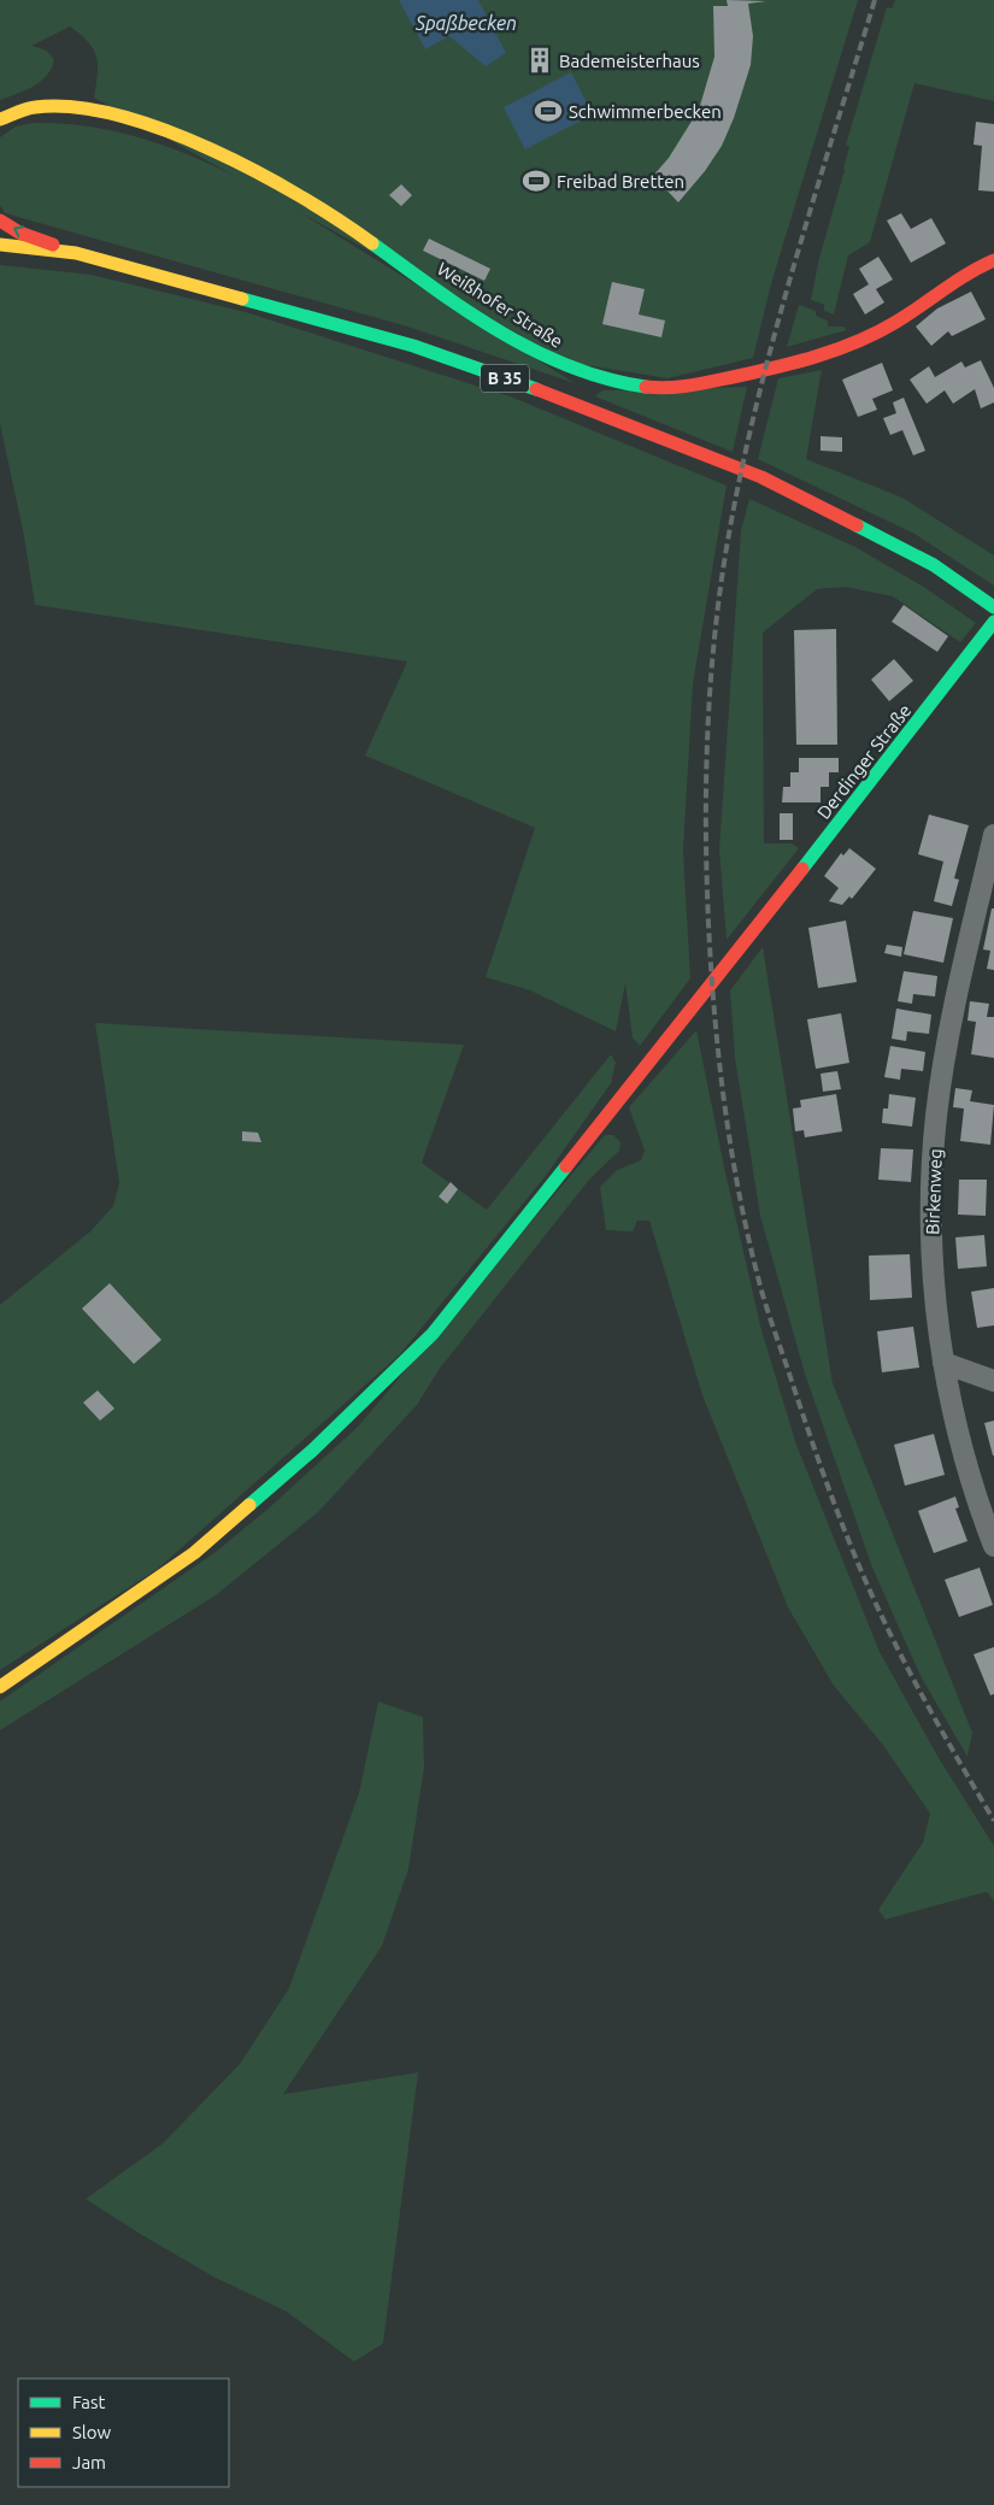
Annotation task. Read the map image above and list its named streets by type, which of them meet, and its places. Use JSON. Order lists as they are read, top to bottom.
{
  "streets": {
    "main road": ["Weißhofer Straße", "B 35", "Derdinger Straße"],
    "street": ["Birkenweg"]
  },
  "water": ["Spaßbecken"],
  "places": {
    "building": ["Bademeisterhaus"],
    "sports": ["Schwimmerbecken", "Freibad Bretten"]
  },
  "legend": ["Fast", "Slow", "Jam"]
}
